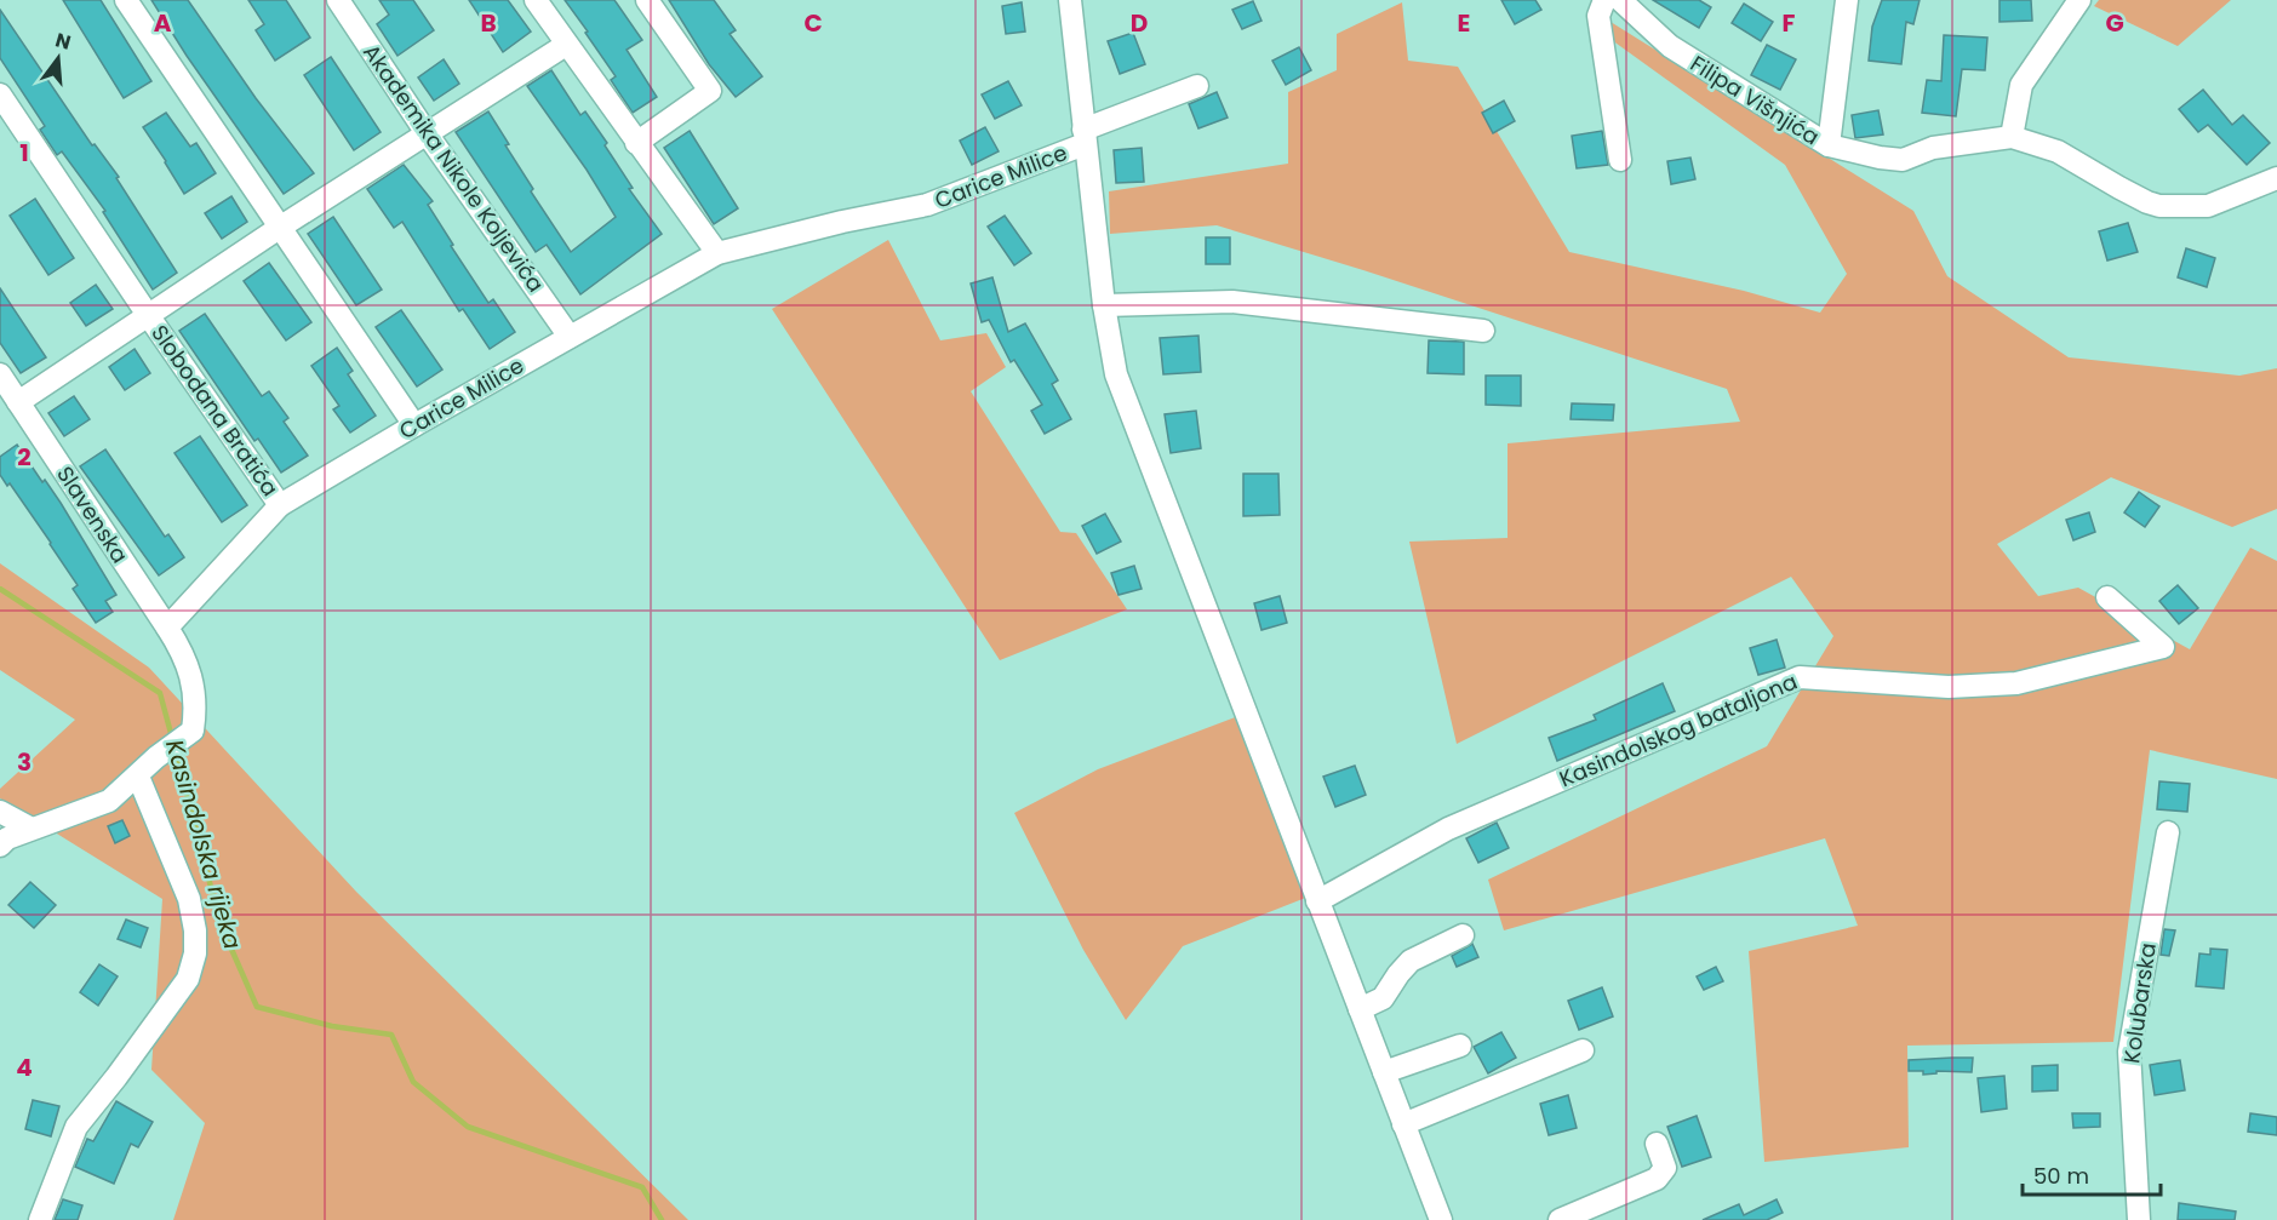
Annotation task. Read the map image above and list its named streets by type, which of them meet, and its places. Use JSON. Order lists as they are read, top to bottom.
{
  "streets": {
    "street": [
      "Filipa Višnjića",
      "Akademika Nikole Koljevića",
      "Carice Milice",
      "Slobodana Bratića",
      "Slavenska",
      "Kasindolskog bataljona",
      "Kolubarska"
    ]
  },
  "crossings": [
    ["Akademika Nikole Koljevića", "Carice Milice"],
    ["Carice Milice", "Slobodana Bratića"],
    ["Carice Milice", "Slavenska"],
    ["Slobodana Bratića", "Slavenska"]
  ],
  "water": ["Kasindolska rijeka"],
  "scale_bar": "50 m",
  "north": "top",
  "grid": {
    "columns": [
      "A",
      "B",
      "C",
      "D",
      "E",
      "F",
      "G"
    ],
    "rows": [
      "1",
      "2",
      "3",
      "4"
    ]
  }
}
